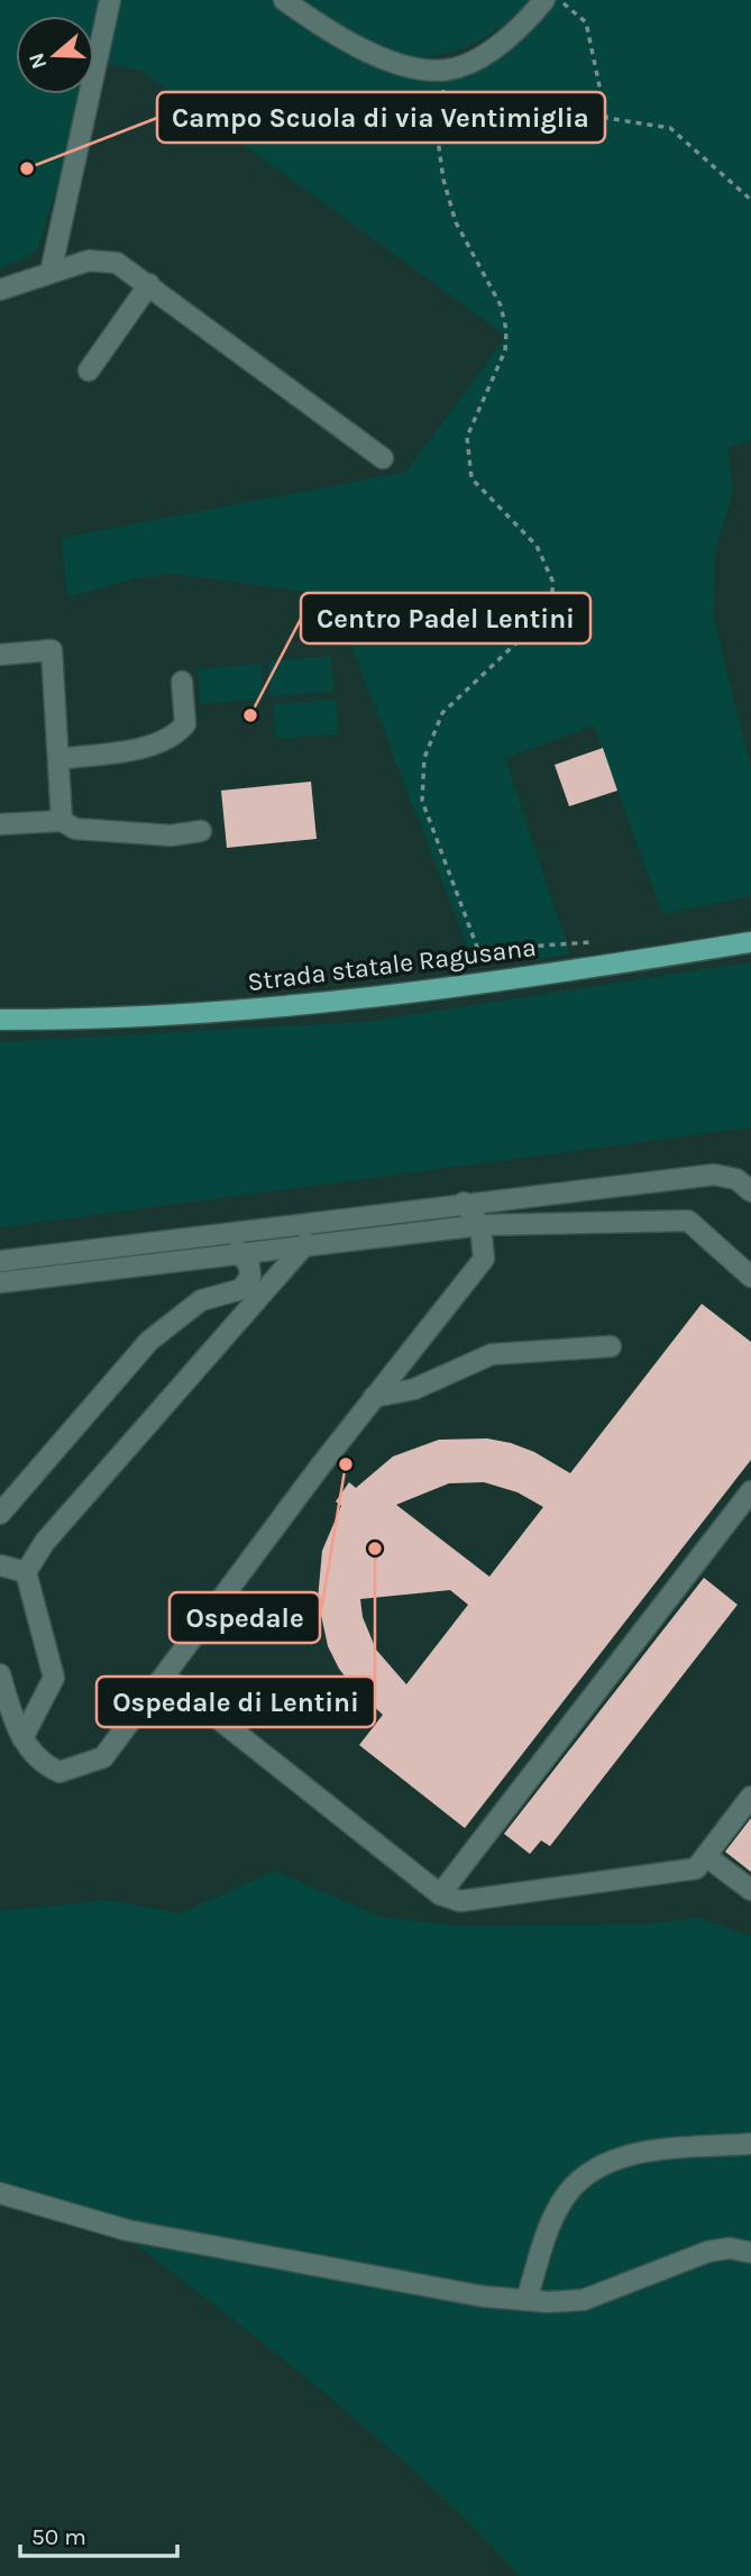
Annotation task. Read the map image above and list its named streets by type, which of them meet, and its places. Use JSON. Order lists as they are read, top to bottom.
{
  "streets": {
    "main road": ["Strada statale Ragusana"]
  },
  "places": [
    "Campo Scuola di via Ventimiglia",
    "Centro Padel Lentini",
    "Ospedale",
    "Ospedale di Lentini"
  ],
  "scale_bar": "50 m",
  "north": "left"
}
